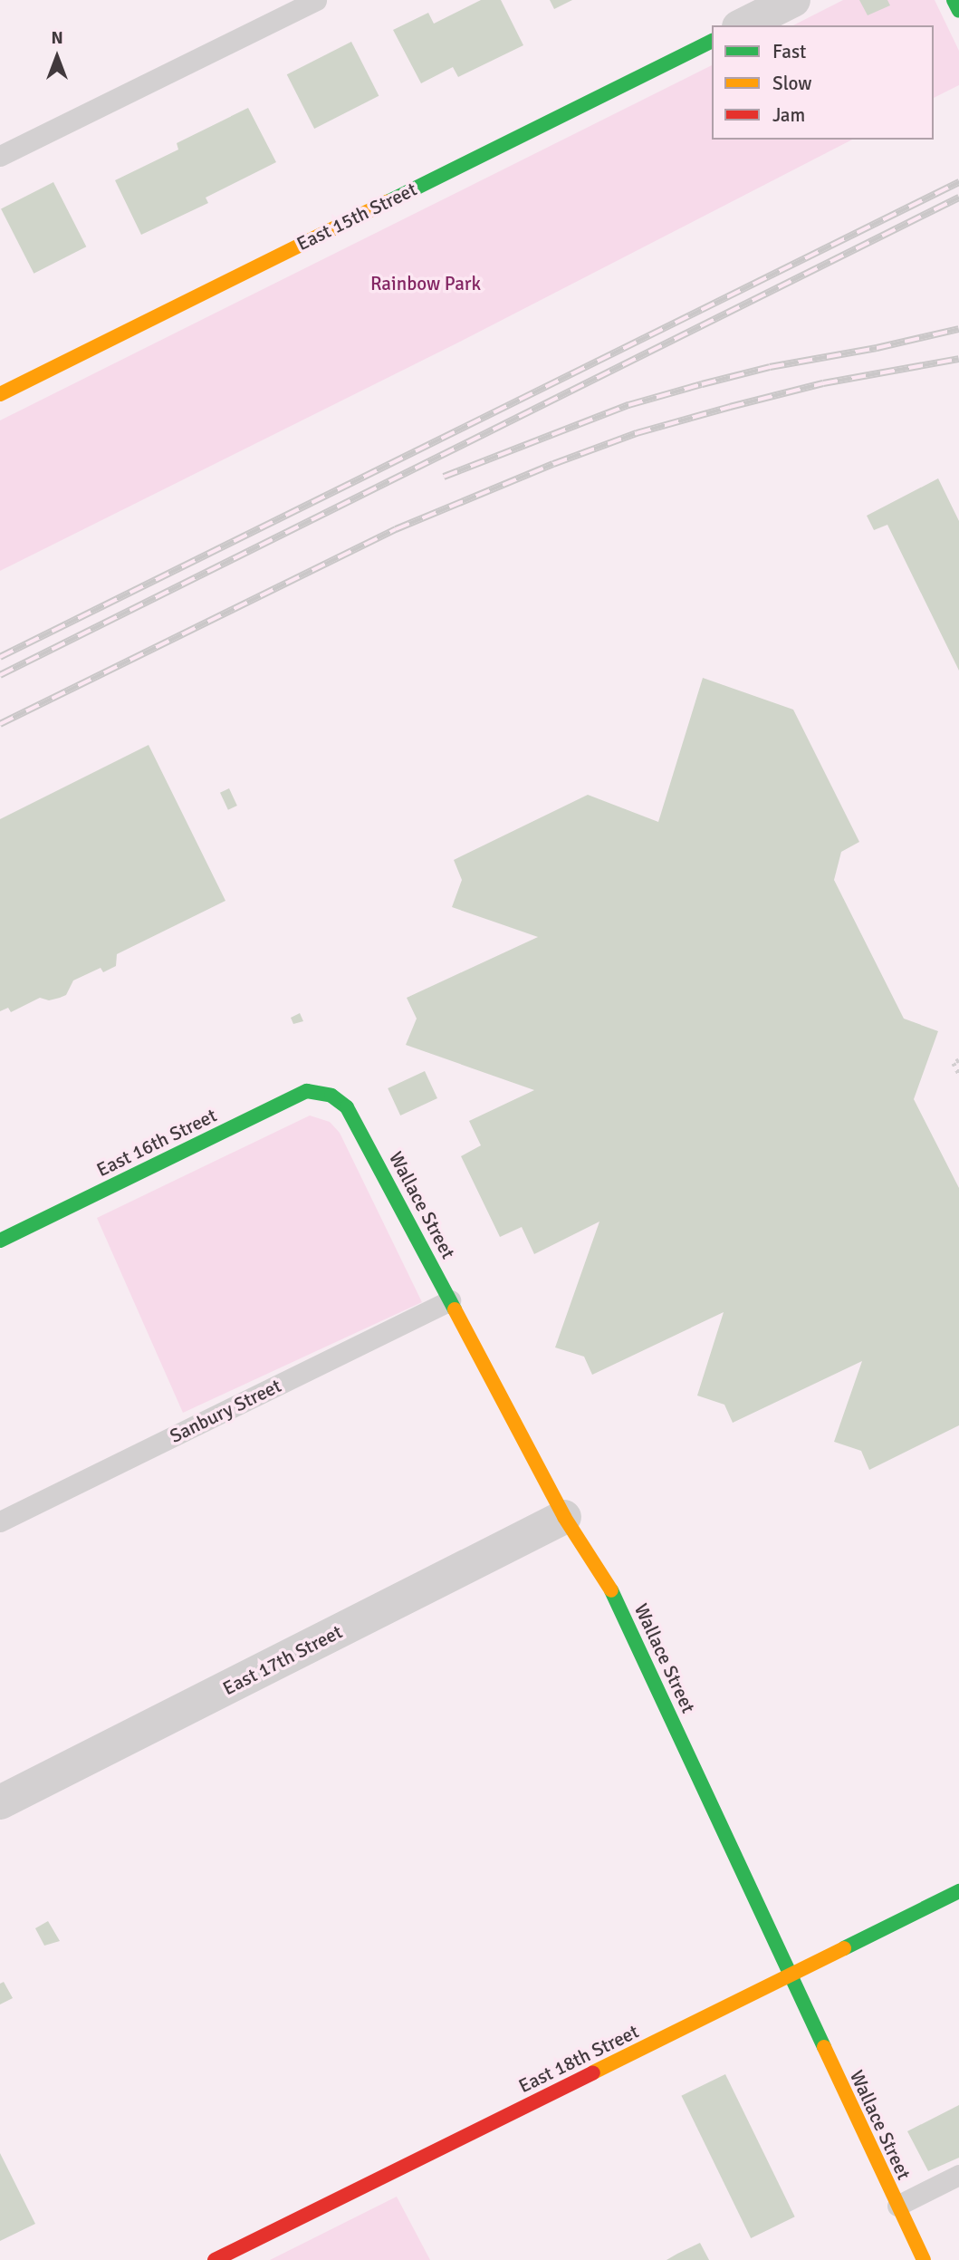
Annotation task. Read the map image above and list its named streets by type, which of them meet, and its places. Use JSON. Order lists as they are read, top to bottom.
{
  "streets": {
    "street": [
      "East 15th Street",
      "East 16th Street",
      "Wallace Street",
      "East 17th Street",
      "East 18th Street"
    ],
    "lane": ["Sanbury Street"]
  },
  "crossings": [
    ["East 16th Street", "Wallace Street"],
    ["Wallace Street", "Sanbury Street"],
    ["Wallace Street", "East 17th Street"],
    ["Wallace Street", "East 18th Street"]
  ],
  "parks": ["Rainbow Park"],
  "legend": ["Fast", "Slow", "Jam"],
  "north": "top"
}
